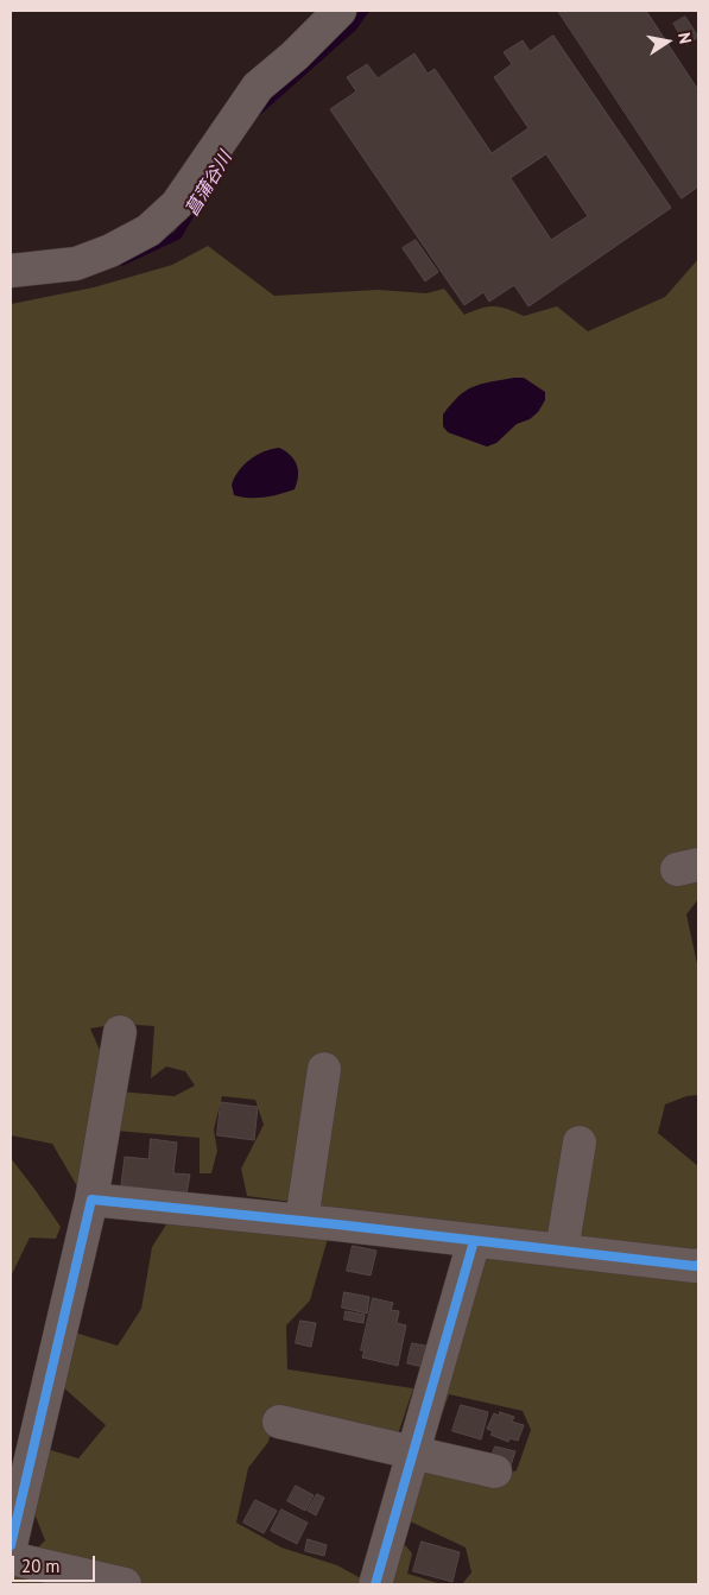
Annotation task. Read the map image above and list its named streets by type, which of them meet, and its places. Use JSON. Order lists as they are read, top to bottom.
{
  "water": ["菖蒲谷川"],
  "scale_bar": "20 m",
  "north": "right"
}
